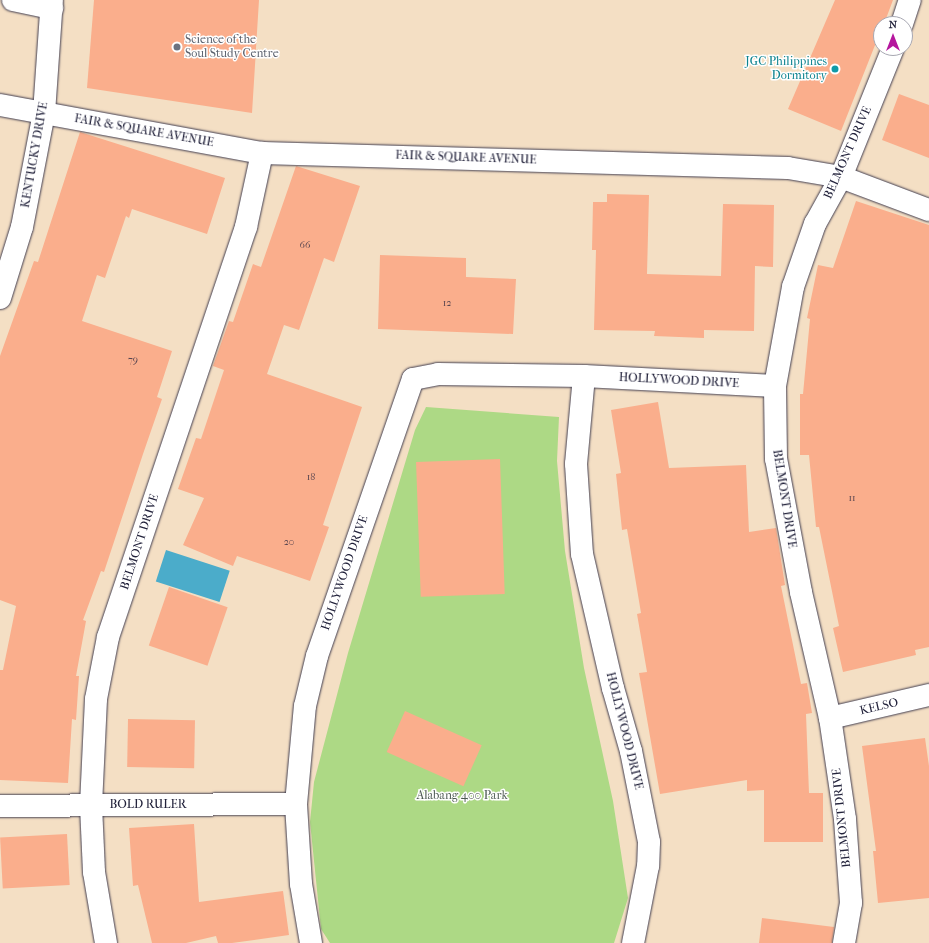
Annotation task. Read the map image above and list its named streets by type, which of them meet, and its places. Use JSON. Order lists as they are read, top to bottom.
{
  "streets": {
    "street": [
      "FAIR & SQUARE AVENUE",
      "BELMONT DRIVE",
      "KENTUCKY DRIVE",
      "HOLLYWOOD DRIVE",
      "KELSO",
      "BOLD RULER"
    ]
  },
  "crossings": [
    ["FAIR & SQUARE AVENUE", "BELMONT DRIVE"],
    ["FAIR & SQUARE AVENUE", "KENTUCKY DRIVE"],
    ["BELMONT DRIVE", "HOLLYWOOD DRIVE"],
    ["BELMONT DRIVE", "KELSO"],
    ["BELMONT DRIVE", "BOLD RULER"],
    ["HOLLYWOOD DRIVE", "BOLD RULER"]
  ],
  "parks": ["Alabang 400 Park"],
  "places": ["Science of the Soul Study Centre", "JGC Philippines Dormitory"],
  "house_numbers": [
    "66",
    "12",
    "79",
    "18",
    "11",
    "20"
  ],
  "north": "top"
}
